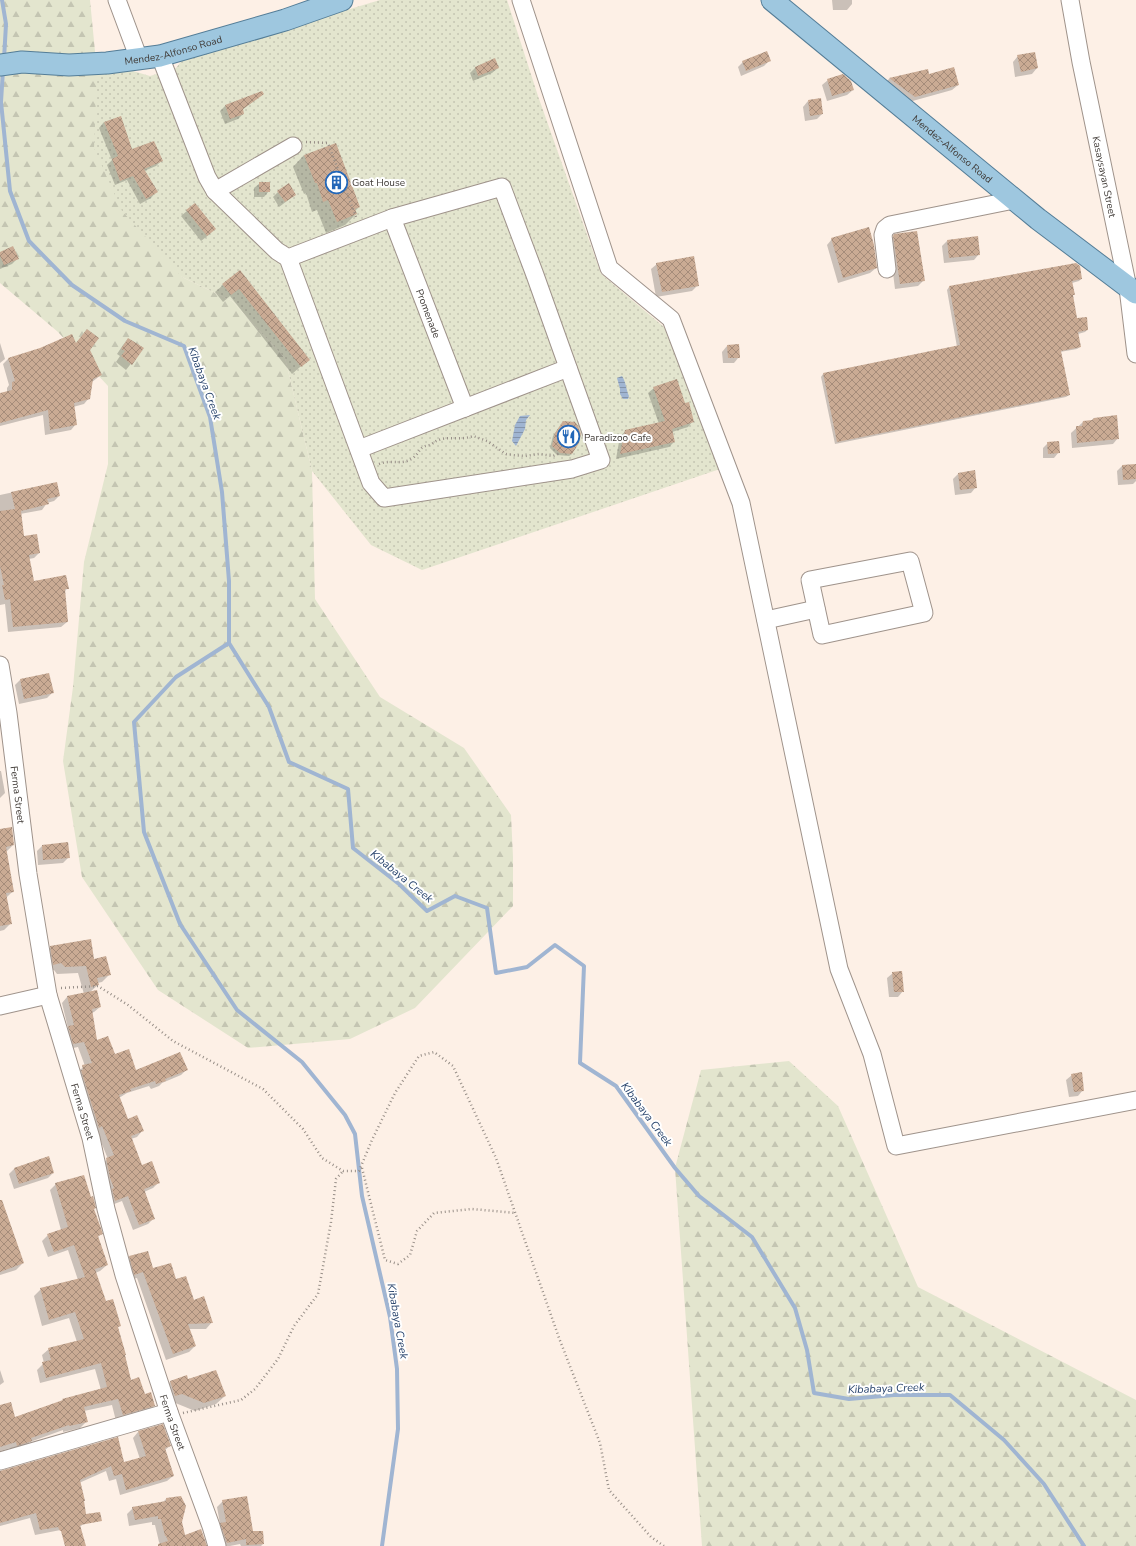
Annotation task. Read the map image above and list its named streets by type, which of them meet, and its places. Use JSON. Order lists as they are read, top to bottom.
{
  "streets": {
    "main road": ["Mendez-Alfonso Road"],
    "street": ["Kasaysayan Street", "Promenade", "Ferma Street"]
  },
  "crossings": [
    ["Mendez-Alfonso Road", "Kasaysayan Street"]
  ],
  "water": ["Kibabaya Creek"],
  "places": {
    "building": ["Goat House"],
    "restaurant": ["Paradizoo Cafe"]
  }
}
